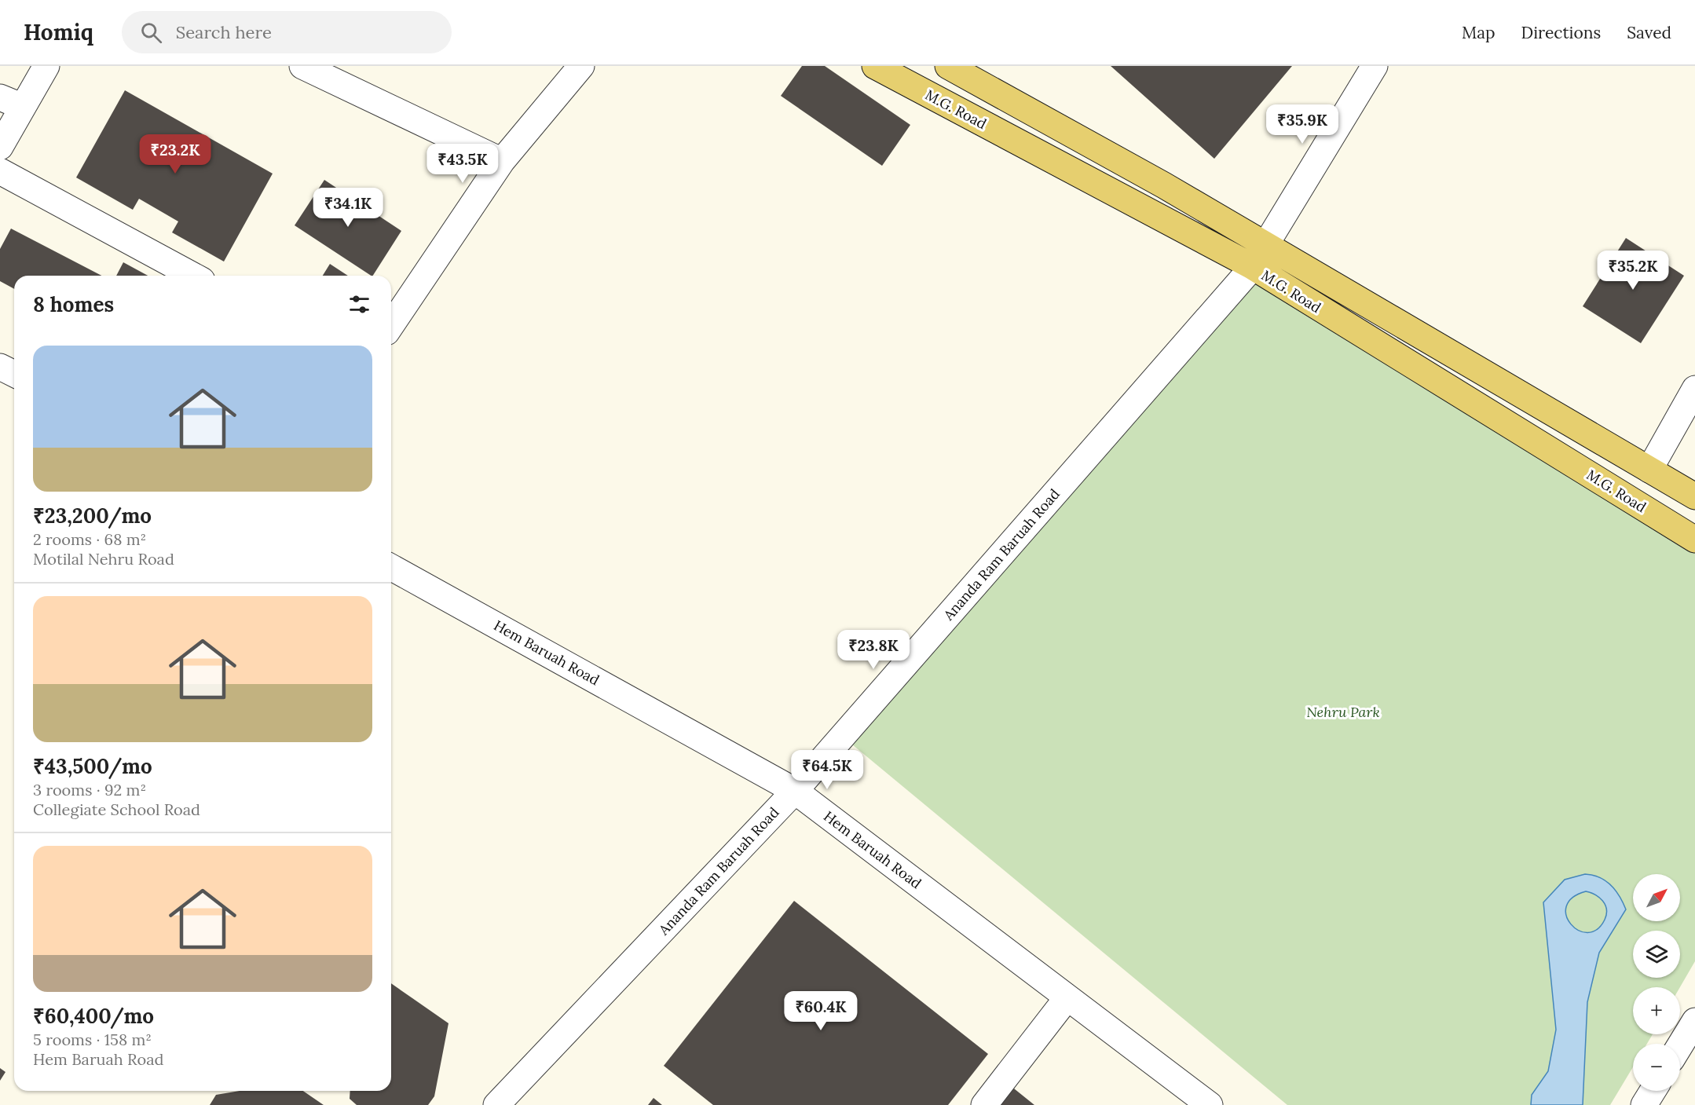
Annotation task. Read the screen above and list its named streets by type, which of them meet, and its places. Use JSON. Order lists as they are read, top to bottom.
{
  "streets": {
    "main road": ["M.G. Road"],
    "street": ["Ananda Ram Baruah Road", "Hem Baruah Road"]
  },
  "crossings": [
    ["M.G. Road", "Ananda Ram Baruah Road"],
    ["Ananda Ram Baruah Road", "Hem Baruah Road"]
  ],
  "parks": ["Nehru Park"],
  "north": "top right",
  "page": {
    "header": "Homiq",
    "search": "Search here",
    "nav": ["Map", "Directions", "Saved"],
    "price": [
      "₹35.9K",
      "₹23.2K",
      "₹43.5K",
      "₹34.1K",
      "₹35.2K",
      "₹23.8K",
      "₹64.5K",
      "₹60.4K"
    ],
    "heading": "8 homes",
    "list": [
      {
        "name": "₹23,200/mo",
        "note": "2 rooms · 68 m² · Motilal Nehru Road"
      },
      {
        "name": "₹43,500/mo",
        "note": "3 rooms · 92 m² · Collegiate School Road"
      },
      {
        "name": "₹60,400/mo",
        "note": "5 rooms · 158 m² · Hem Baruah Road"
      }
    ],
    "map_buttons": ["+", "−"]
  }
}
